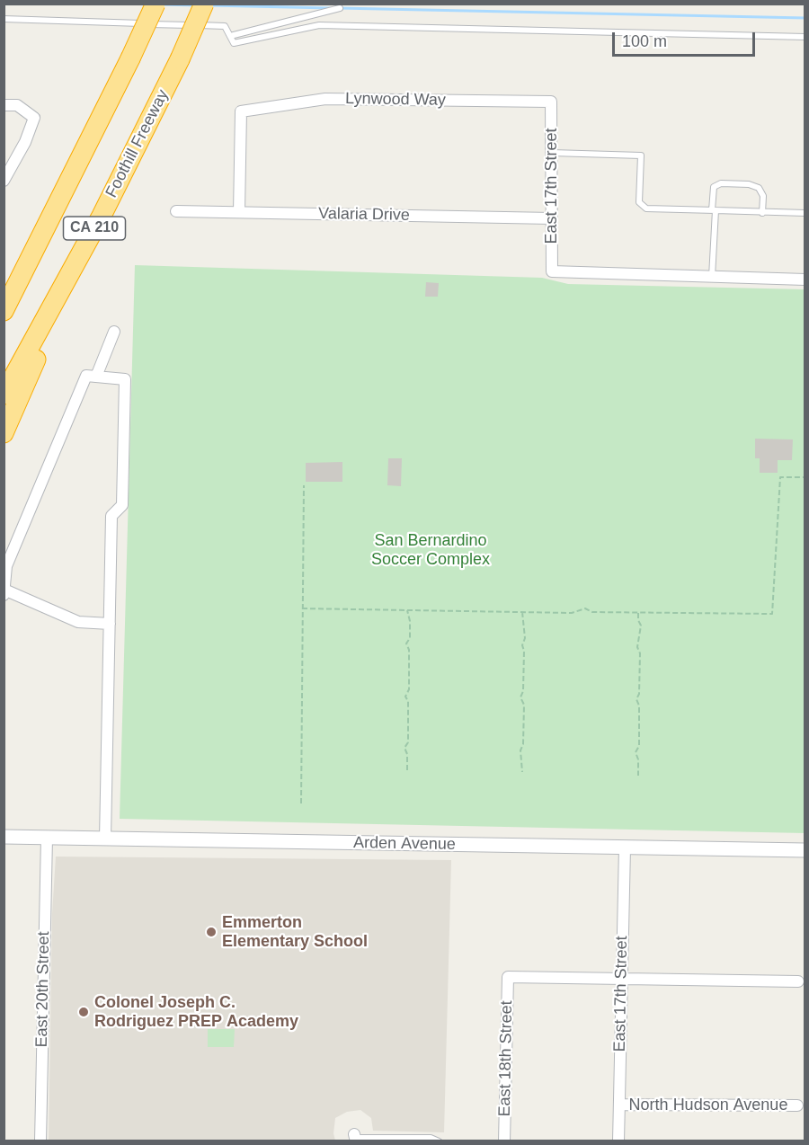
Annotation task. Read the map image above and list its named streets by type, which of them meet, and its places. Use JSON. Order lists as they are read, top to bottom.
{
  "streets": {
    "highway": ["Foothill Freeway", "CA 210"],
    "street": [
      "Lynwood Way",
      "East 17th Street",
      "Valaria Drive",
      "Arden Avenue",
      "East 20th Street",
      "East 18th Street",
      "North Hudson Avenue"
    ]
  },
  "crossings": [
    ["Lynwood Way", "East 17th Street"],
    ["Lynwood Way", "Valaria Drive"],
    ["East 17th Street", "Valaria Drive"],
    ["East 17th Street", "Arden Avenue"],
    ["East 17th Street", "East 18th Street"],
    ["East 17th Street", "North Hudson Avenue"],
    ["Arden Avenue", "East 20th Street"]
  ],
  "parks": ["San Bernardino Soccer Complex"],
  "places": ["Emmerton Elementary School", "Colonel Joseph C. Rodriguez PREP Academy"],
  "scale_bar": "100 m"
}
